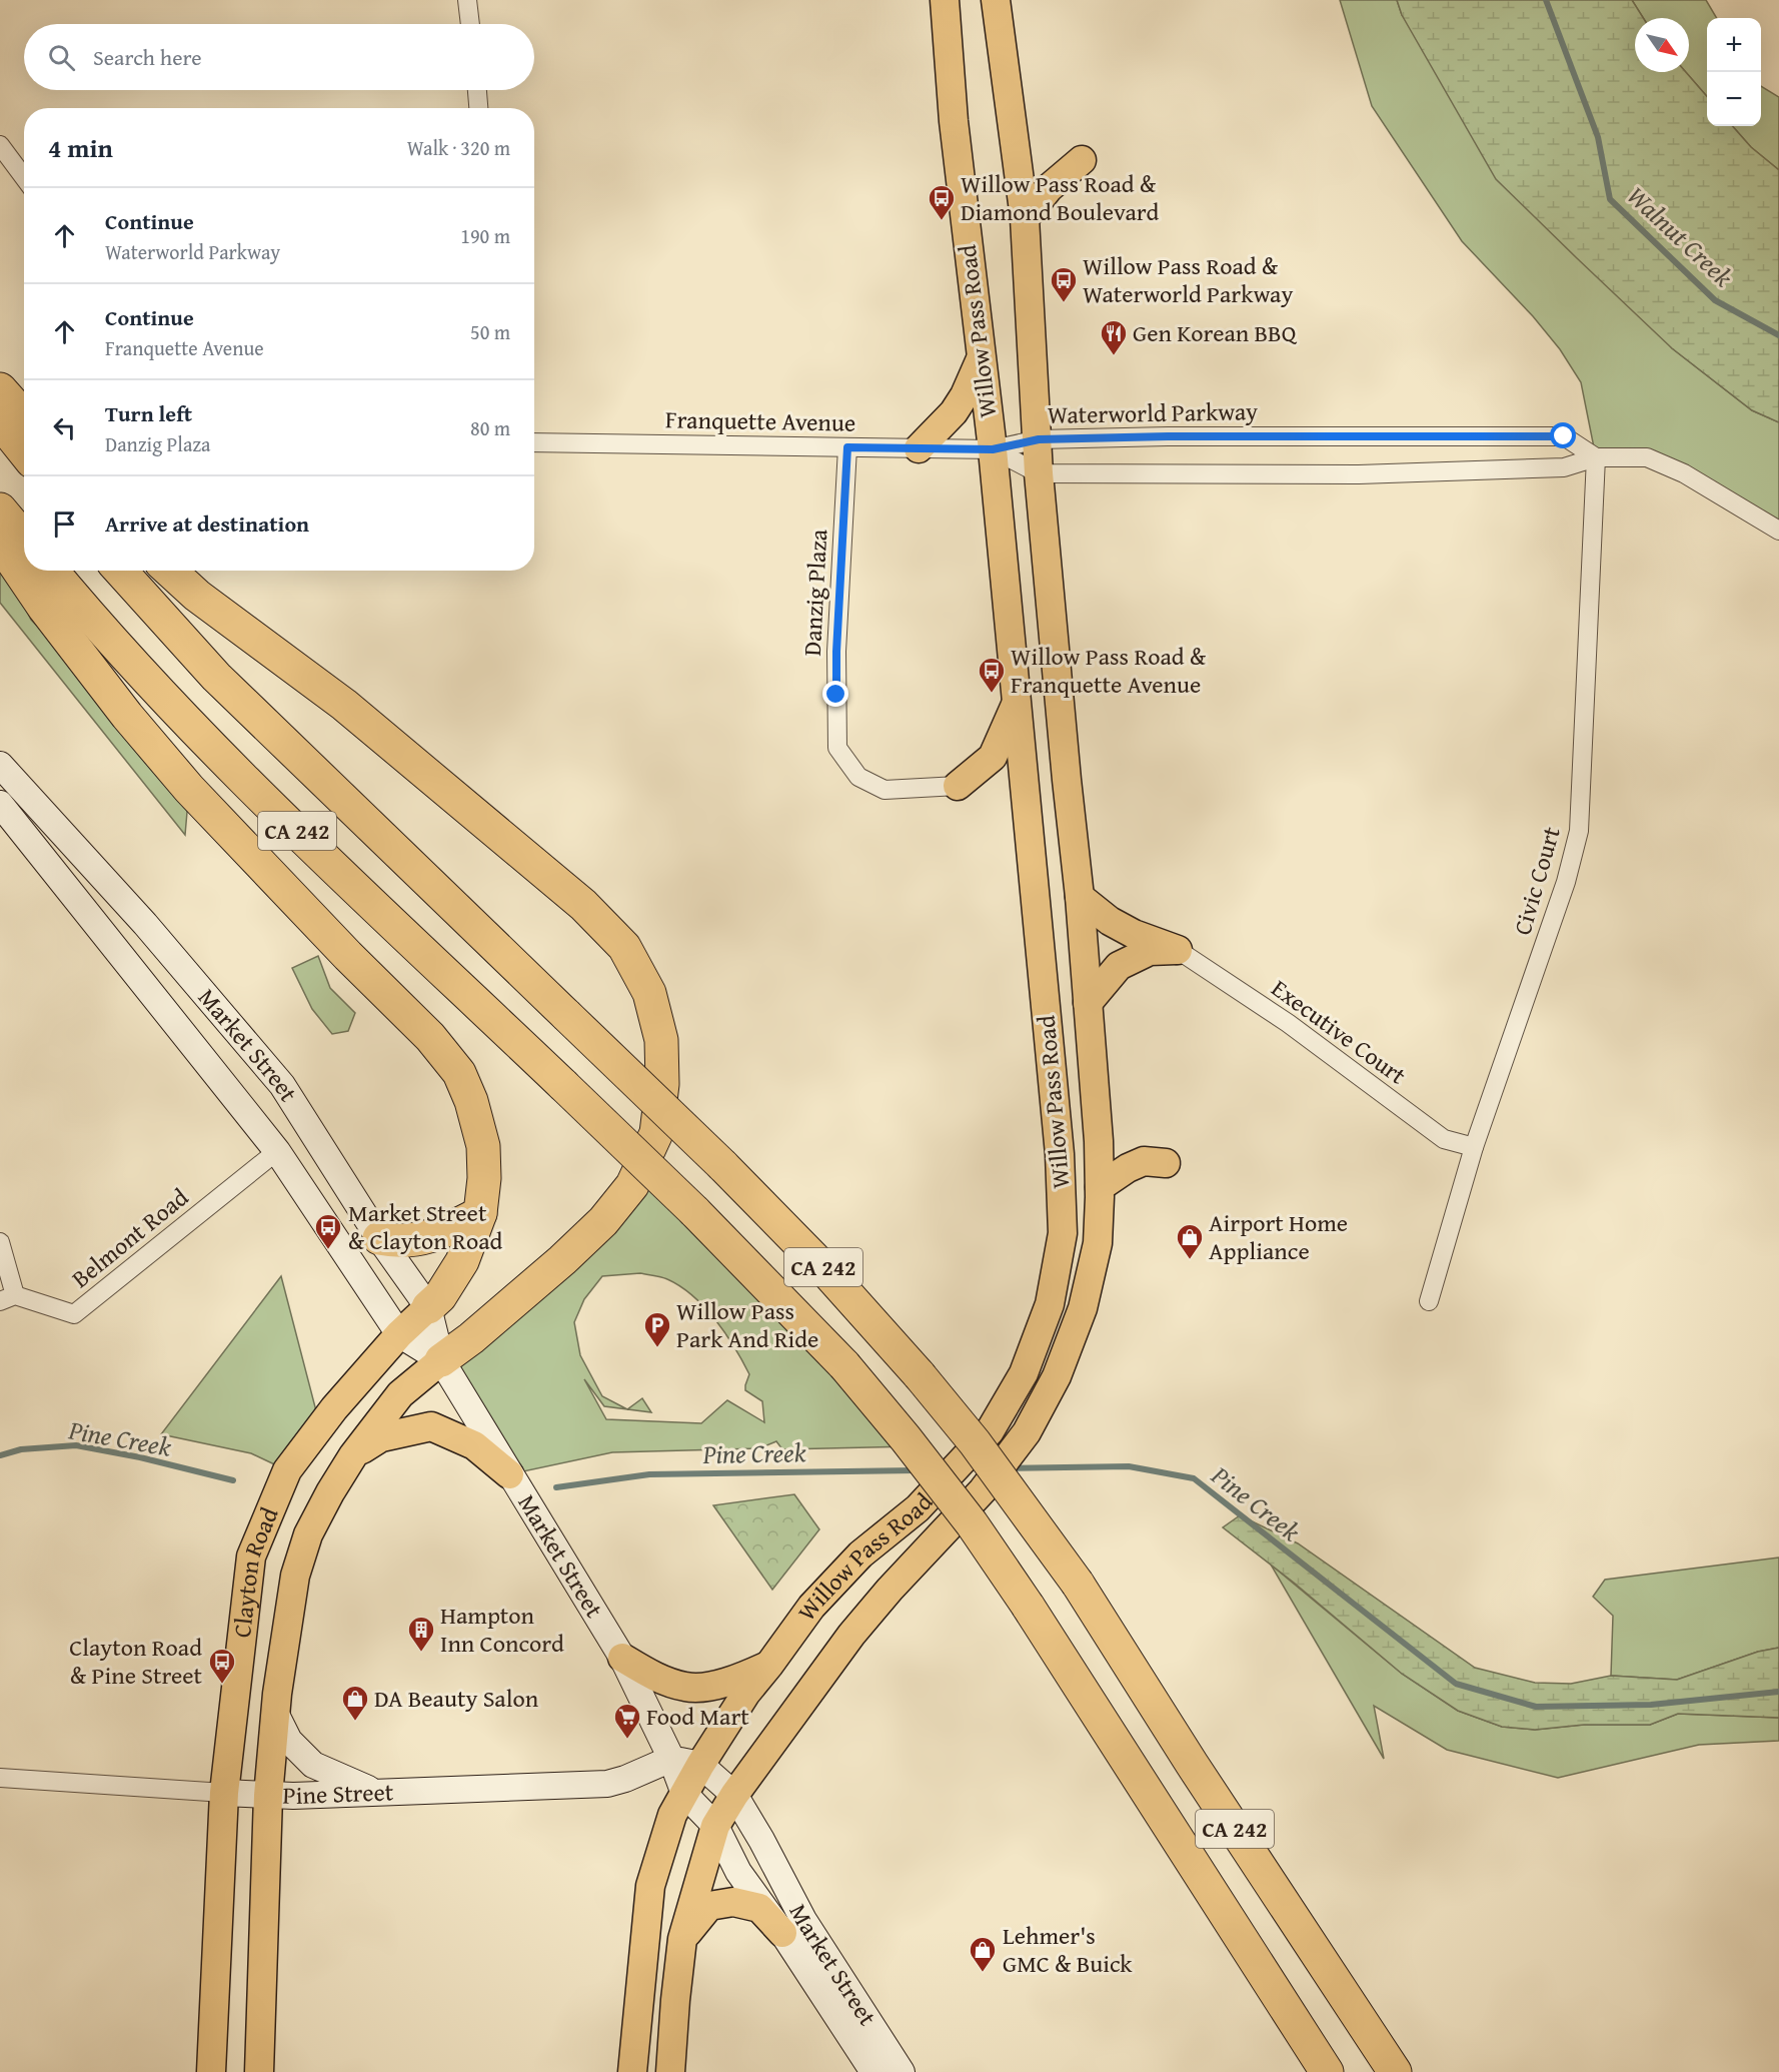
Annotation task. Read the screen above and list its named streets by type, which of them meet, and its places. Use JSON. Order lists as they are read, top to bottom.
{
  "streets": {
    "highway": ["CA 242"],
    "main road": ["Willow Pass Road", "Clayton Road"],
    "street": [
      "Waterworld Parkway",
      "Franquette Avenue",
      "Danzig Plaza",
      "Civic Court",
      "Executive Court",
      "Market Street",
      "Belmont Road",
      "Pine Street"
    ]
  },
  "crossings": [
    ["Willow Pass Road", "Waterworld Parkway"],
    ["Willow Pass Road", "Franquette Avenue"],
    ["Willow Pass Road", "Market Street"],
    ["Waterworld Parkway", "Franquette Avenue"],
    ["Waterworld Parkway", "Civic Court"],
    ["Franquette Avenue", "Danzig Plaza"],
    ["Civic Court", "Executive Court"],
    ["Market Street", "Belmont Road"],
    ["Market Street", "Clayton Road"],
    ["Market Street", "Pine Street"],
    ["Clayton Road", "Pine Street"]
  ],
  "water": ["Walnut Creek", "Pine Creek"],
  "places": {
    "bus stop": [
      "Willow Pass Road & Diamond Boulevard",
      "Willow Pass Road & Waterworld Parkway",
      "Willow Pass Road & Franquette Avenue",
      "Market Street & Clayton Road",
      "Clayton Road & Pine Street"
    ],
    "restaurant": ["Gen Korean BBQ"],
    "shop": ["Airport Home Appliance", "DA Beauty Salon", "Lehmer's GMC & Buick"],
    "parking": ["Willow Pass Park And Ride"],
    "building": ["Hampton Inn Concord"],
    "supermarket": ["Food Mart"]
  },
  "north": "bottom right",
  "page": {
    "map_buttons": ["+", "−"],
    "search": "Search here",
    "heading": ["4 min", "Walk · 320 m"],
    "list": [
      ["Continue", "Waterworld Parkway", "190 m"],
      ["Continue", "Franquette Avenue", "50 m"],
      ["Turn left", "Danzig Plaza", "80 m"],
      "Arrive at destination"
    ]
  }
}
